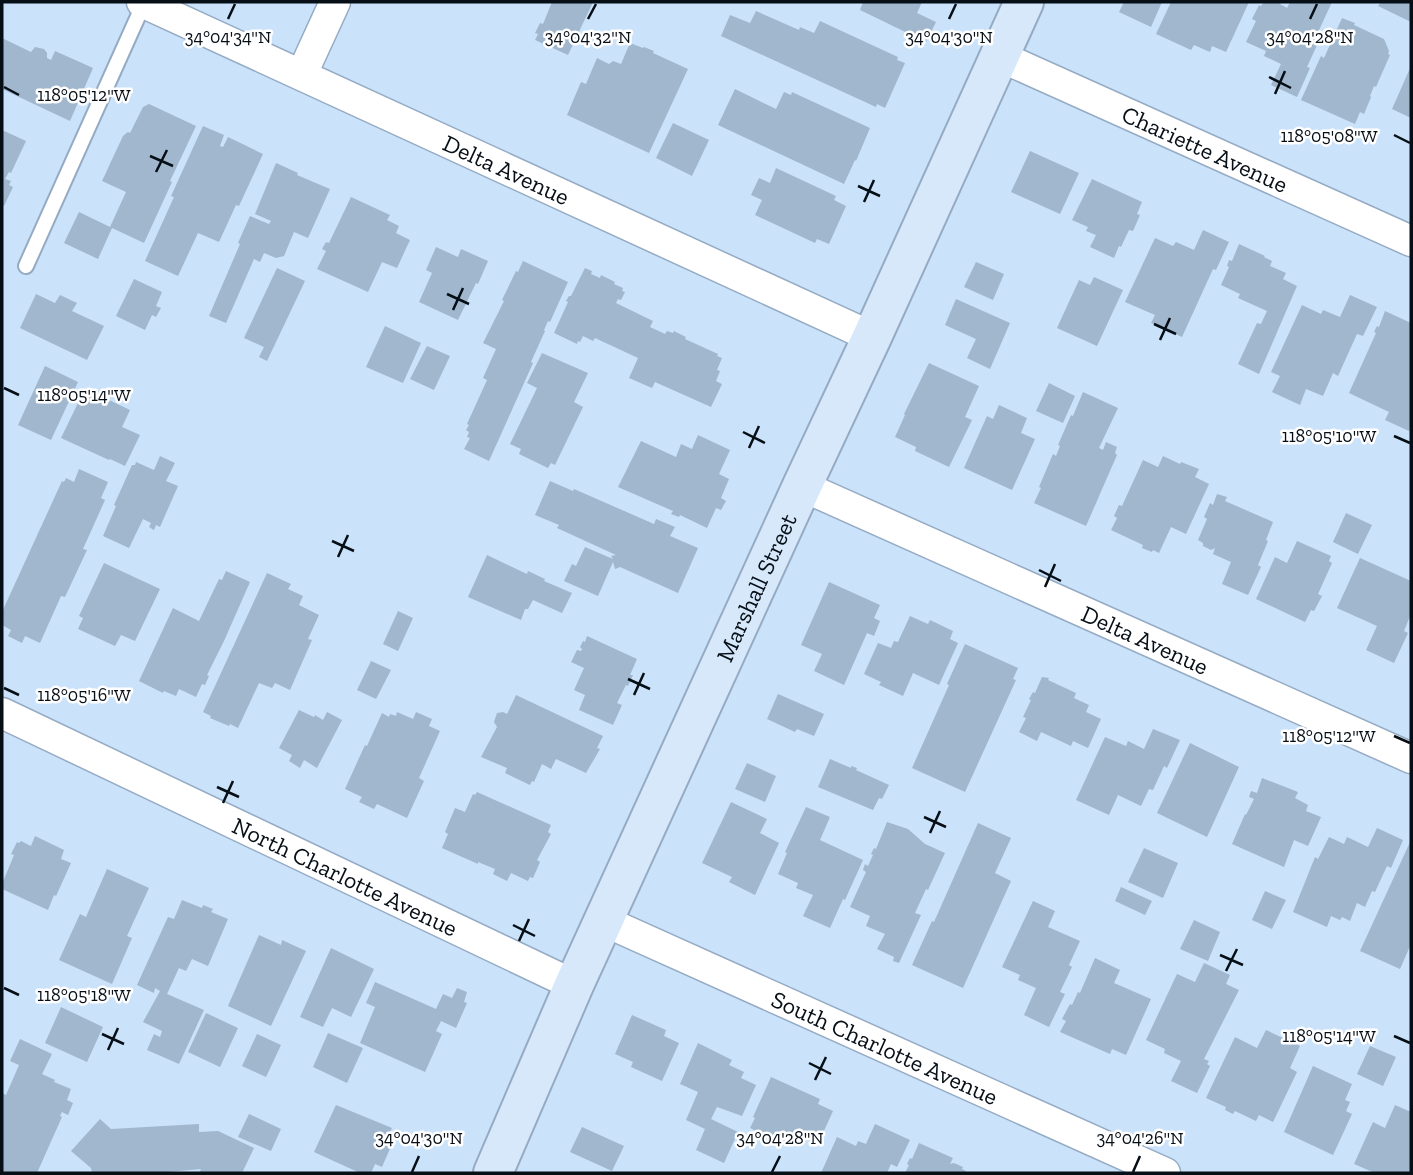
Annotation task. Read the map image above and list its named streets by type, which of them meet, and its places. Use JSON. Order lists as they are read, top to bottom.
{
  "streets": {
    "street": [
      "Chariette Avenue",
      "Delta Avenue",
      "Marshall Street",
      "North Charlotte Avenue",
      "South Charlotte Avenue"
    ]
  },
  "crossings": [
    ["Chariette Avenue", "Marshall Street"],
    ["Delta Avenue", "Marshall Street"],
    ["Marshall Street", "North Charlotte Avenue"],
    ["Marshall Street", "South Charlotte Avenue"]
  ],
  "coordinates": [
    "34°04'34\"N",
    "34°04'32\"N",
    "34°04'30\"N",
    "34°04'28\"N",
    "118°05'12\"W",
    "118°05'08\"W",
    "118°05'14\"W",
    "118°05'10\"W",
    "118°05'16\"W",
    "118°05'18\"W",
    "34°04'26\"N"
  ]
}
